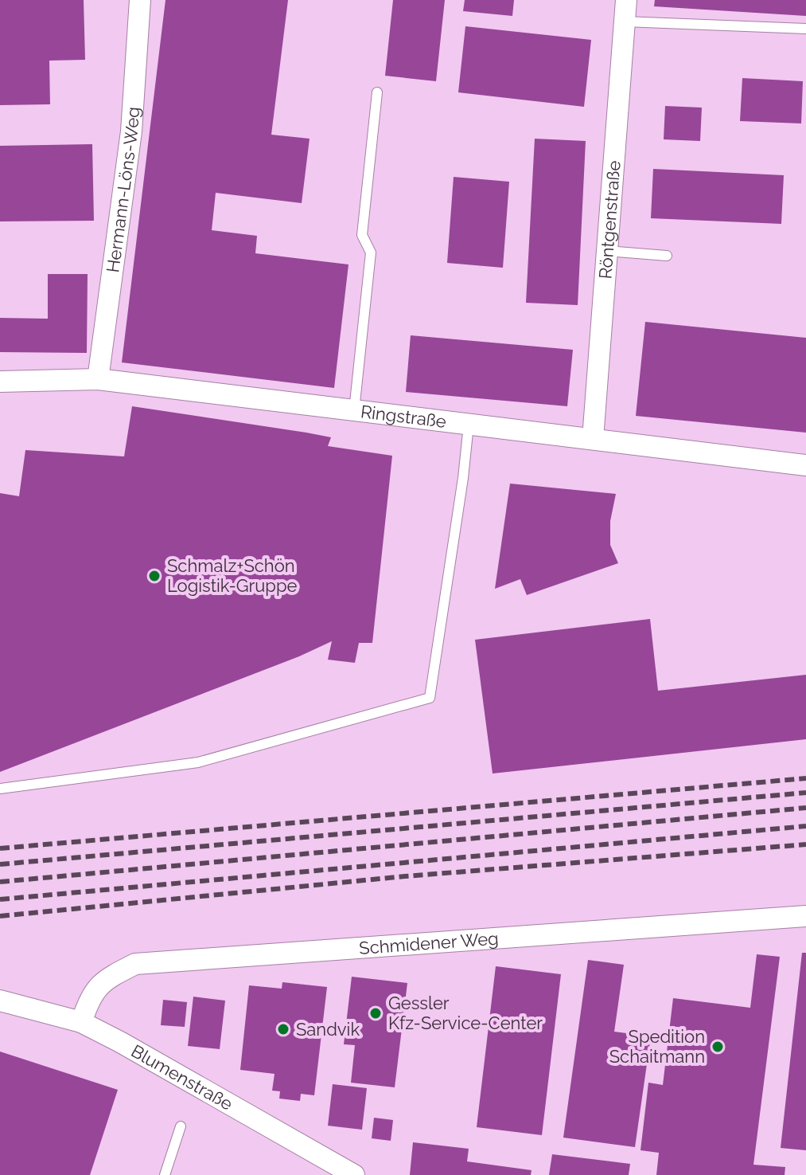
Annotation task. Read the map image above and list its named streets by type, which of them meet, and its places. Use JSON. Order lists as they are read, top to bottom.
{
  "streets": {
    "street": [
      "Hermann-Löns-Weg",
      "Röntgenstraße",
      "Ringstraße",
      "Schmidener Weg",
      "Blumenstraße"
    ]
  },
  "crossings": [
    ["Hermann-Löns-Weg", "Ringstraße"],
    ["Röntgenstraße", "Ringstraße"],
    ["Schmidener Weg", "Blumenstraße"]
  ],
  "places": [
    "Schmalz+Schön Logistik-Gruppe",
    "Gessler Kfz-Service-Center",
    "Sandvik",
    "Spedition Schaitmann"
  ]
}
